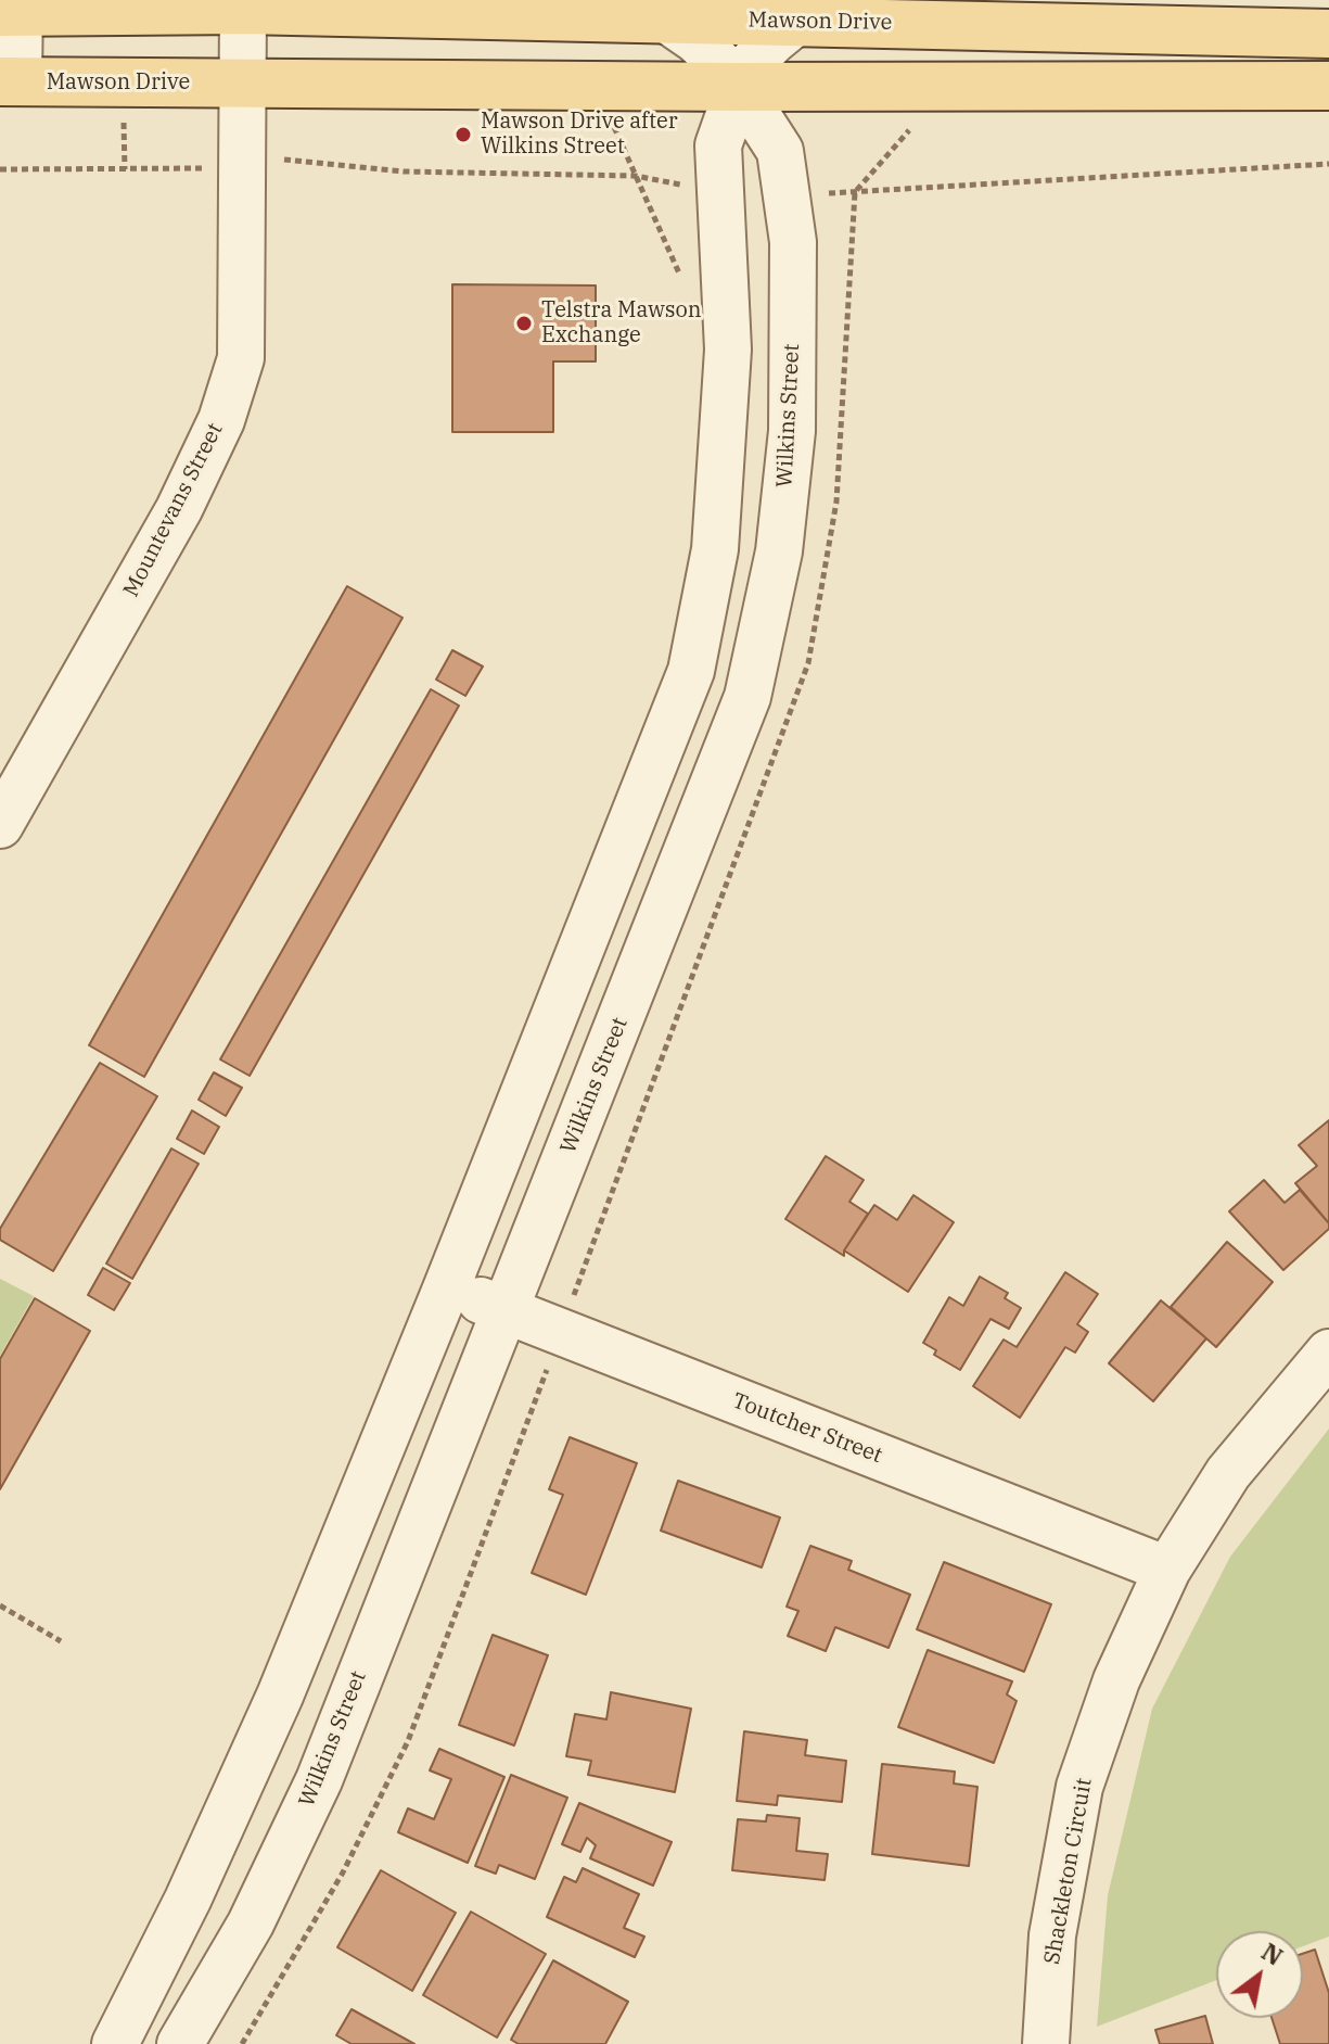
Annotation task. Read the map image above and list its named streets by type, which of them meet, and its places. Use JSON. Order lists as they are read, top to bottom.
{
  "streets": {
    "main road": ["Mawson Drive"],
    "street": [
      "Wilkins Street",
      "Mountevans Street",
      "Toutcher Street",
      "Shackleton Circuit"
    ]
  },
  "crossings": [
    ["Mawson Drive", "Wilkins Street"],
    ["Mawson Drive", "Mountevans Street"],
    ["Wilkins Street", "Toutcher Street"],
    ["Toutcher Street", "Shackleton Circuit"]
  ],
  "places": ["Mawson Drive after Wilkins Street", "Telstra Mawson Exchange"],
  "north": "top right"
}
